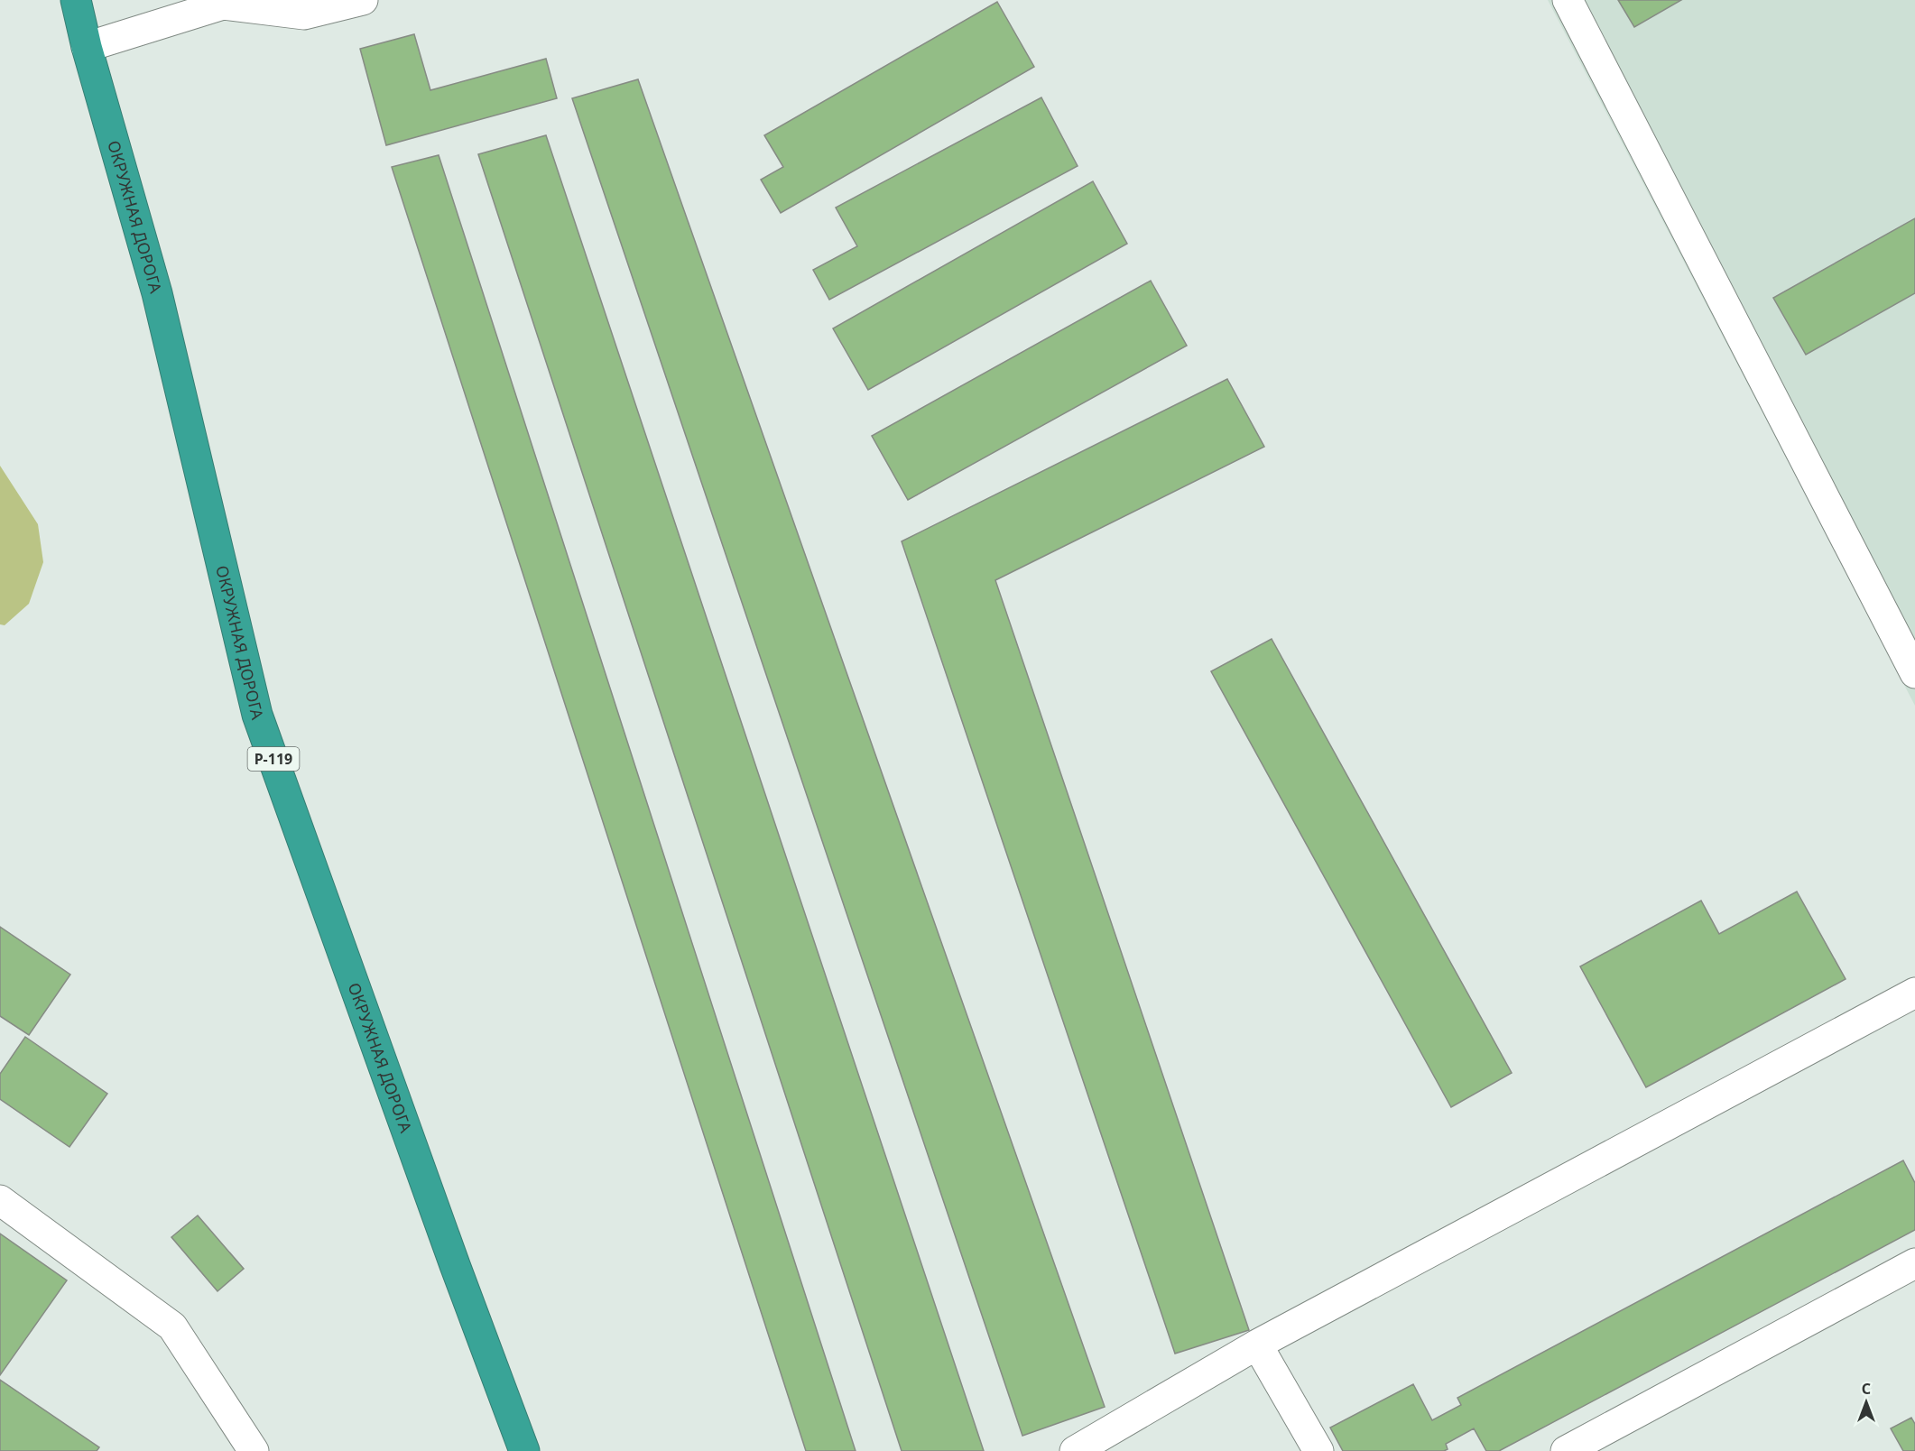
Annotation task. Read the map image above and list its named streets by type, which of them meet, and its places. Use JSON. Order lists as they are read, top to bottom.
{
  "streets": {
    "highway": ["ОКРУЖНАЯ ДОРОГА", "Р-119"]
  },
  "north": "top"
}
